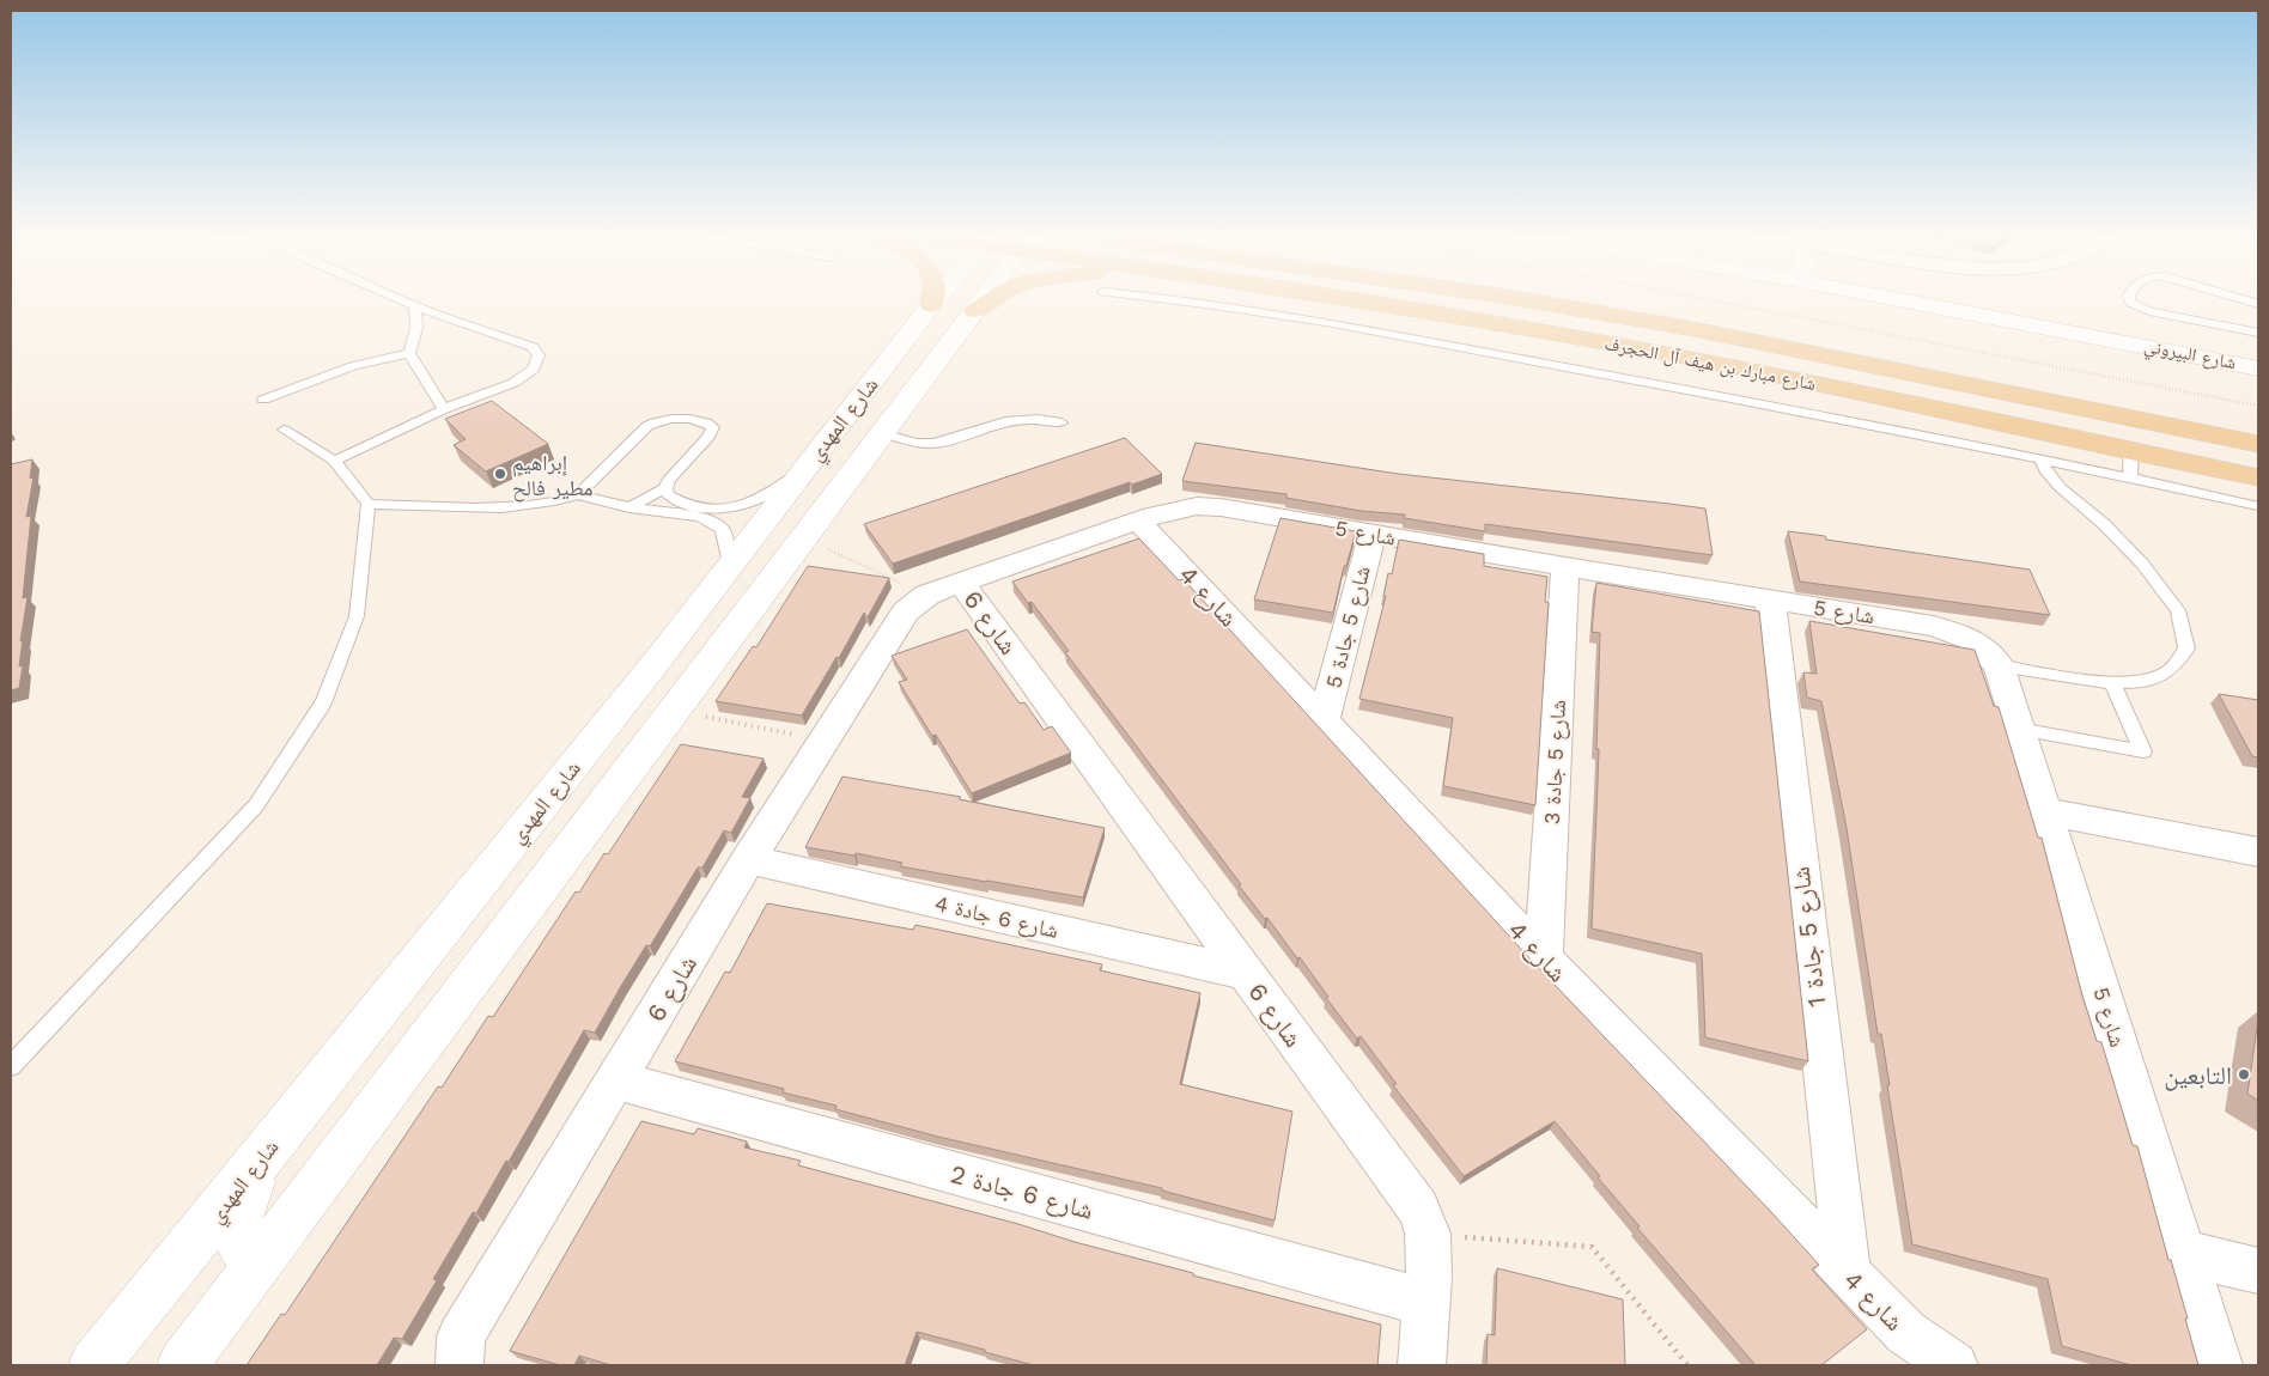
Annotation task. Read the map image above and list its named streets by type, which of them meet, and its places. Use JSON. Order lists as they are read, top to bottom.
{
  "streets": {
    "main road": ["شارع البيروني", "شارع مبارك بن هيف آل الحجرف", "شارع المهدي"],
    "street": [
      "شارع 5",
      "شارع 4",
      "شارع 6",
      "شارع 5 جادة 5",
      "شارع 5 جادة 3",
      "شارع 6 جادة 4",
      "شارع 5 جادة 1",
      "شارع 6 جادة 2"
    ]
  },
  "crossings": [
    ["شارع 5", "شارع 4"],
    ["شارع 5", "شارع 6"],
    ["شارع 5", "شارع 5 جادة 5"],
    ["شارع 5", "شارع 5 جادة 3"],
    ["شارع 5", "شارع 5 جادة 1"],
    ["شارع 4", "شارع 5 جادة 5"],
    ["شارع 4", "شارع 5 جادة 3"],
    ["شارع 4", "شارع 5 جادة 1"],
    ["شارع 6", "شارع 6 جادة 4"],
    ["شارع 6", "شارع 6 جادة 2"]
  ],
  "places": ["إبراهيم مطير فالح", "التابعين"]
}
